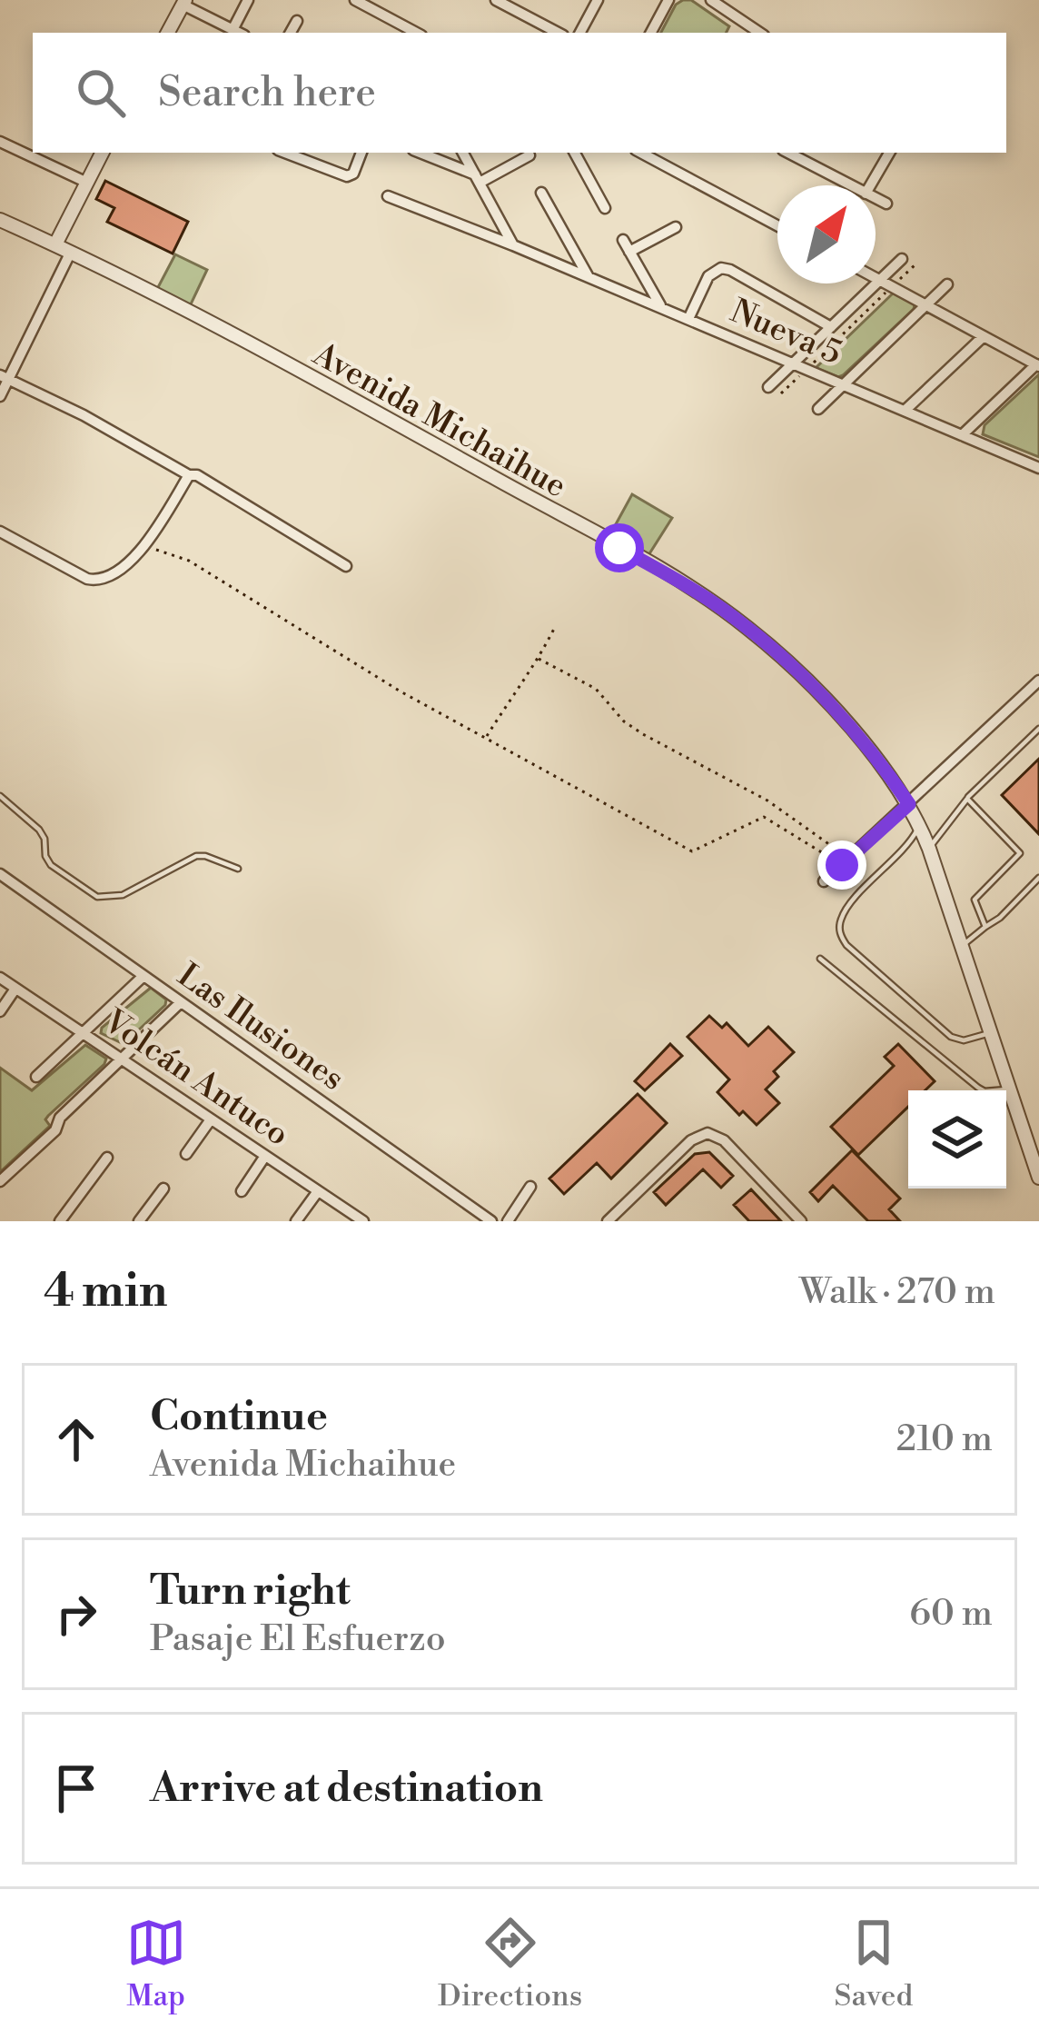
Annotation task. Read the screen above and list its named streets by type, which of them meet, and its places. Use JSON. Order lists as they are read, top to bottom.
{
  "streets": {
    "street": [
      "Nueva 5",
      "Avenida Michaihue",
      "Las Ilusiones",
      "Volcán Antuco"
    ]
  },
  "north": "top right",
  "page": {
    "search": "Search here",
    "heading": ["4 min", "Walk · 270 m"],
    "list": [
      ["Continue", "Avenida Michaihue", "210 m"],
      ["Turn right", "Pasaje El Esfuerzo", "60 m"],
      "Arrive at destination"
    ],
    "nav": ["Map", "Directions", "Saved"]
  }
}
